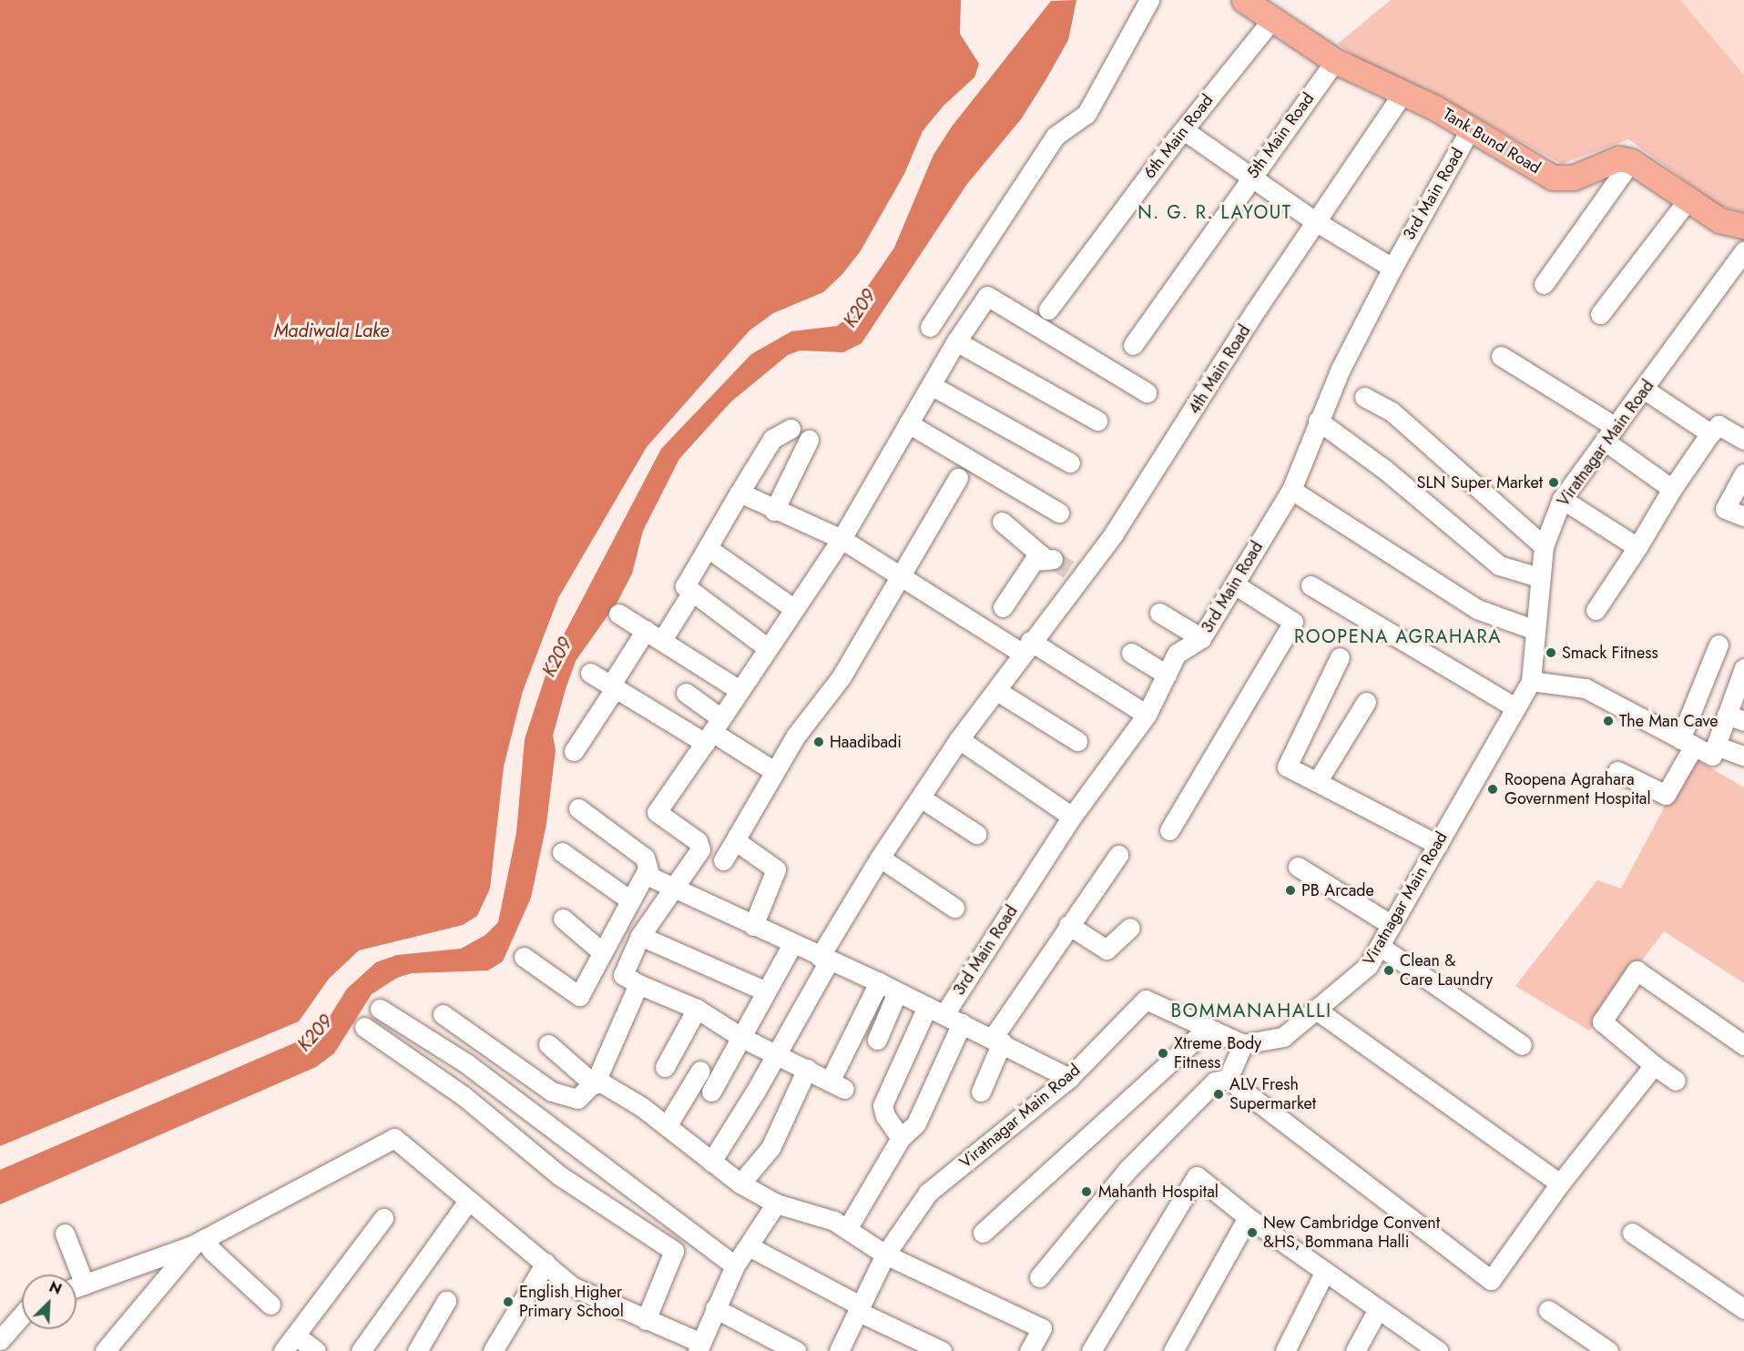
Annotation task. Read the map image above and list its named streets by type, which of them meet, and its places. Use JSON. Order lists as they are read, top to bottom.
{
  "streets": {
    "main road": ["Tank Bund Road"],
    "street": [
      "5th Main Road",
      "6th Main Road",
      "3rd Main Road",
      "4th Main Road",
      "Viratnagar Main Road"
    ]
  },
  "crossings": [
    ["5th Main Road", "Tank Bund Road"],
    ["6th Main Road", "Tank Bund Road"],
    ["Tank Bund Road", "3rd Main Road"],
    ["Tank Bund Road", "4th Main Road"]
  ],
  "districts": ["N. G. R. LAYOUT", "ROOPENA AGRAHARA", "BOMMANAHALLI"],
  "water": ["K209", "Madiwala Lake"],
  "places": [
    "SLN Super Market",
    "Smack Fitness",
    "The Man Cave",
    "Haadibadi",
    "Roopena Agrahara Government Hospital",
    "PB Arcade",
    "Clean & Care Laundry",
    "Xtreme Body Fitness",
    "ALV Fresh Supermarket",
    "Mahanth Hospital",
    "New Cambridge Convent &HS, Bommana Halli",
    "English Higher Primary School"
  ],
  "north": "top right"
}
